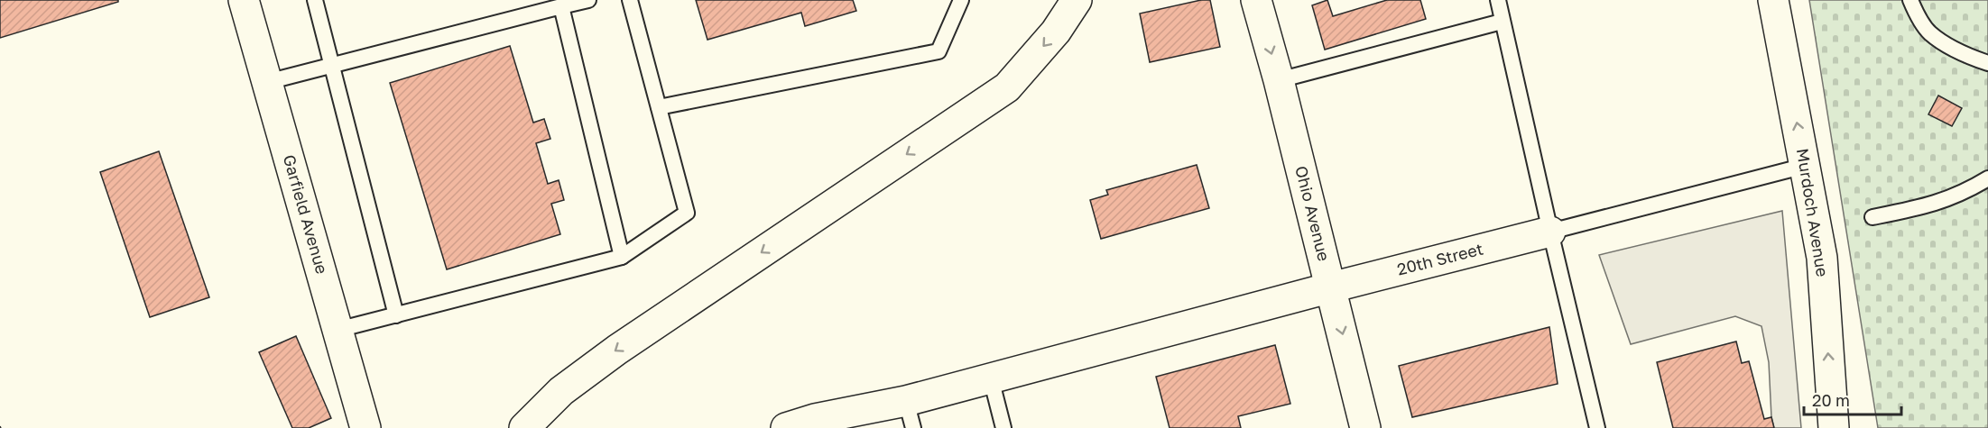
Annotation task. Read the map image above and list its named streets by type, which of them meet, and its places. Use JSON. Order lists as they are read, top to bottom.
{
  "streets": {
    "street": [
      "Murdoch Avenue",
      "Ohio Avenue",
      "Garfield Avenue",
      "20th Street"
    ]
  },
  "crossings": [
    ["Ohio Avenue", "20th Street"]
  ],
  "one_way": ["Murdoch Avenue", "Ohio Avenue"],
  "scale_bar": "20 m"
}
